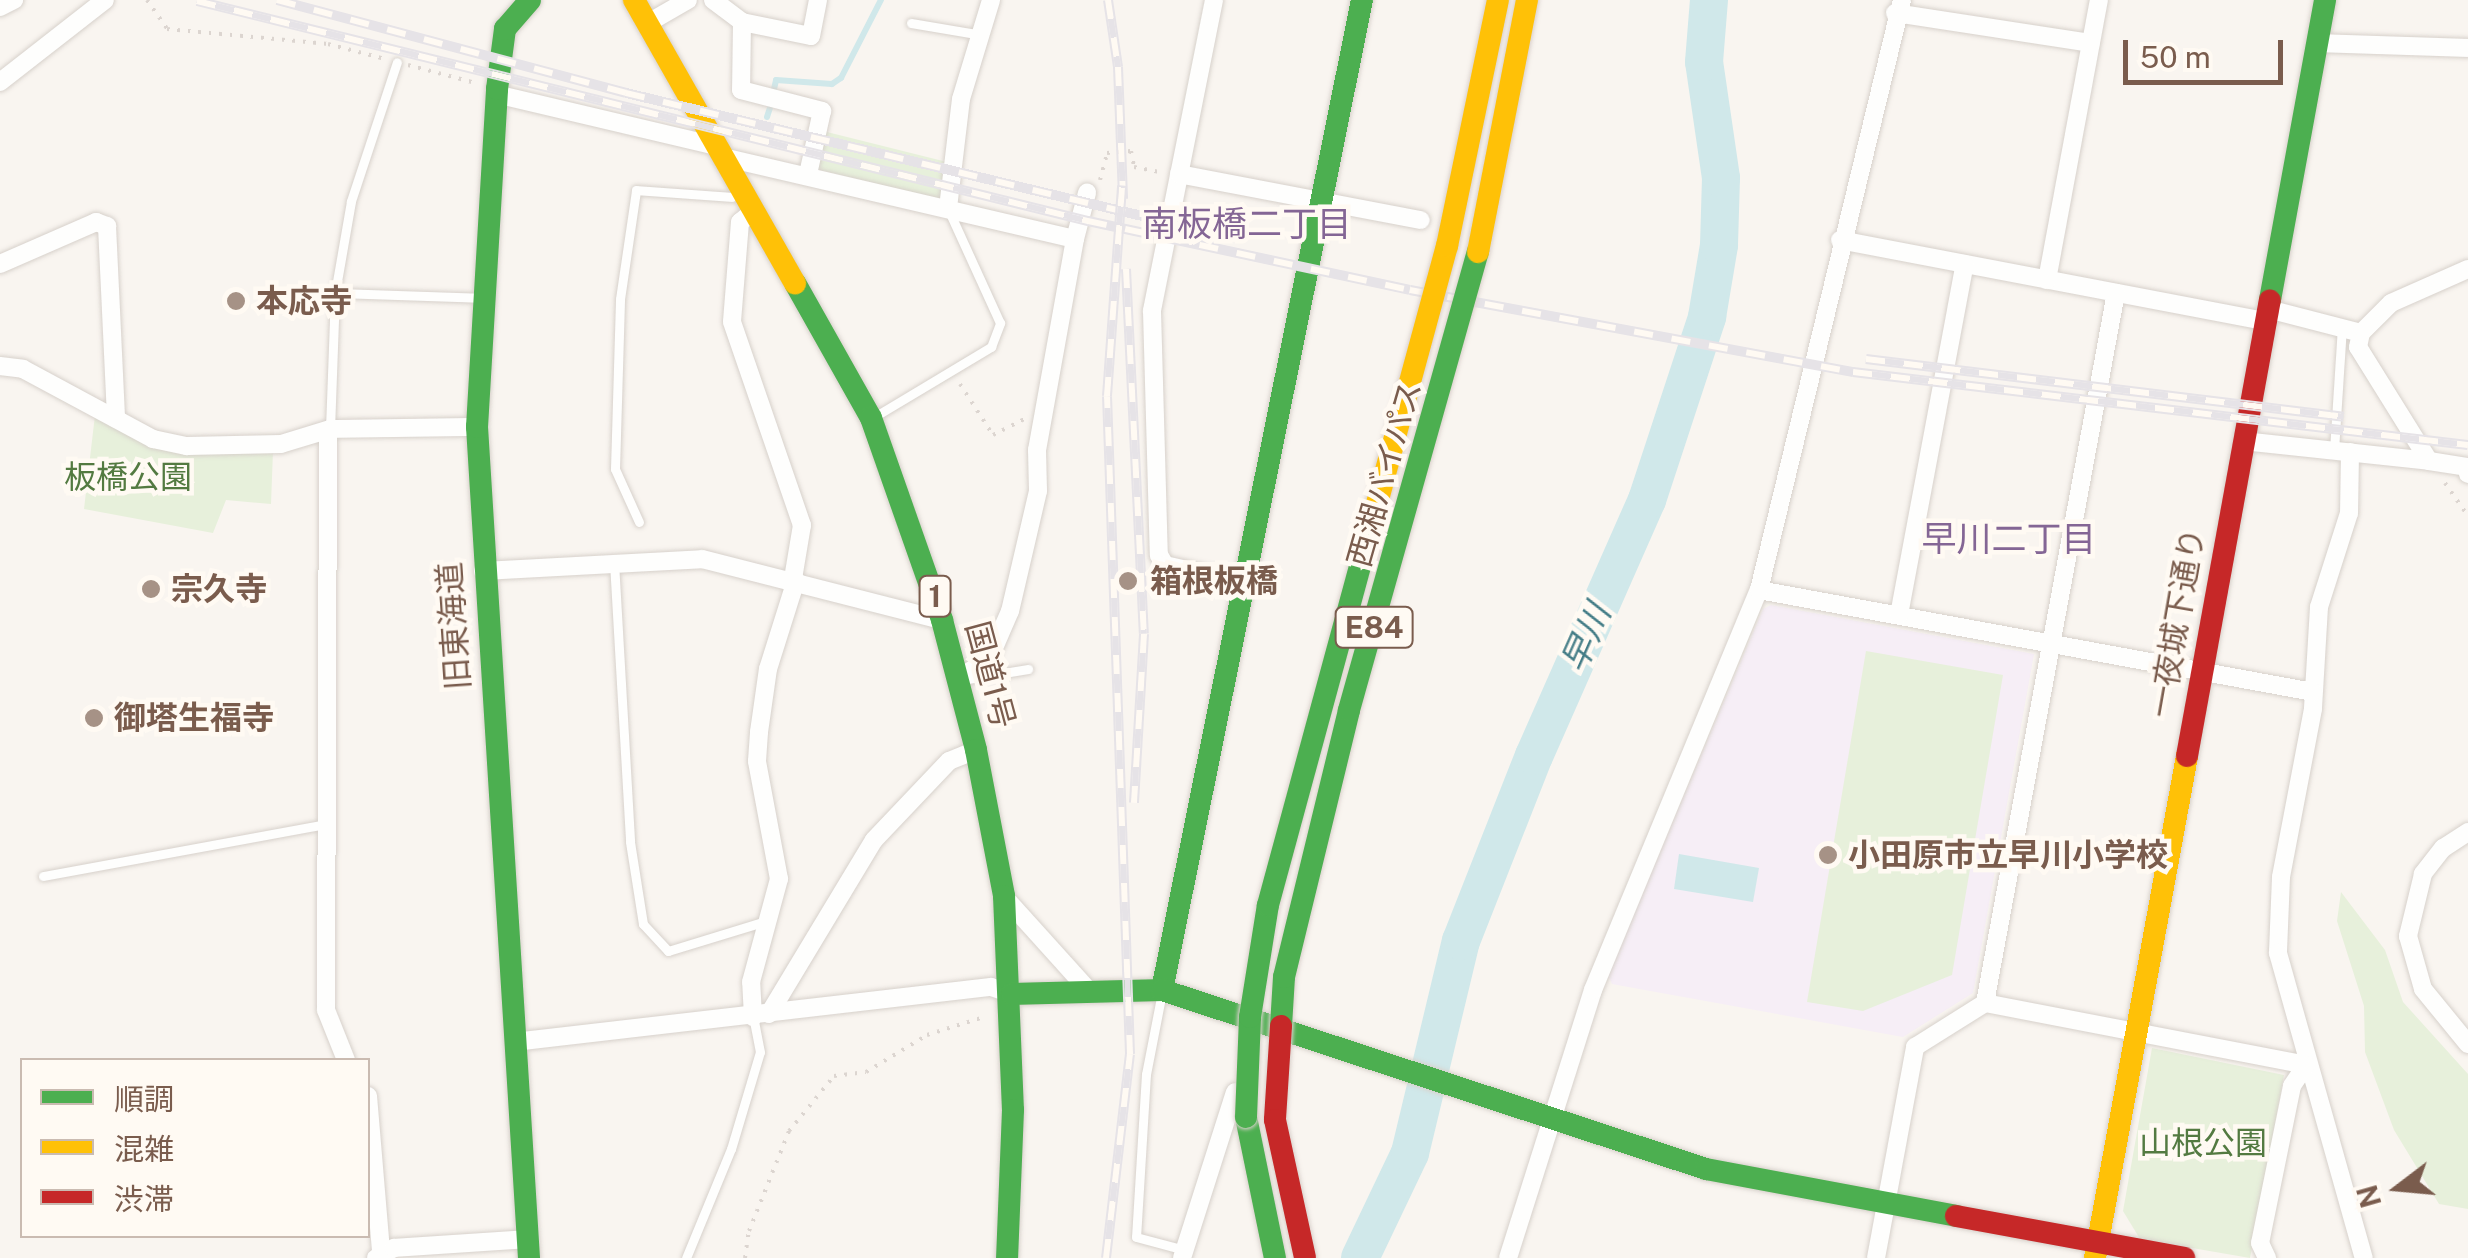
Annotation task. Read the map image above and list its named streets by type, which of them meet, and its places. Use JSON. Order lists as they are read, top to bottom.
{
  "streets": {
    "main road": [
      "西湘バイパス",
      "1",
      "一夜城下通り",
      "旧東海道",
      "E84",
      "国道1号"
    ]
  },
  "districts": ["南板橋二丁目", "早川二丁目"],
  "water": ["早川"],
  "parks": ["板橋公園", "山根公園"],
  "places": [
    "本応寺",
    "箱根板橋",
    "宗久寺",
    "御塔生福寺",
    "小田原市立早川小学校"
  ],
  "legend": ["順調", "混雑", "渋滞"],
  "scale_bar": "50 m",
  "north": "left"
}
